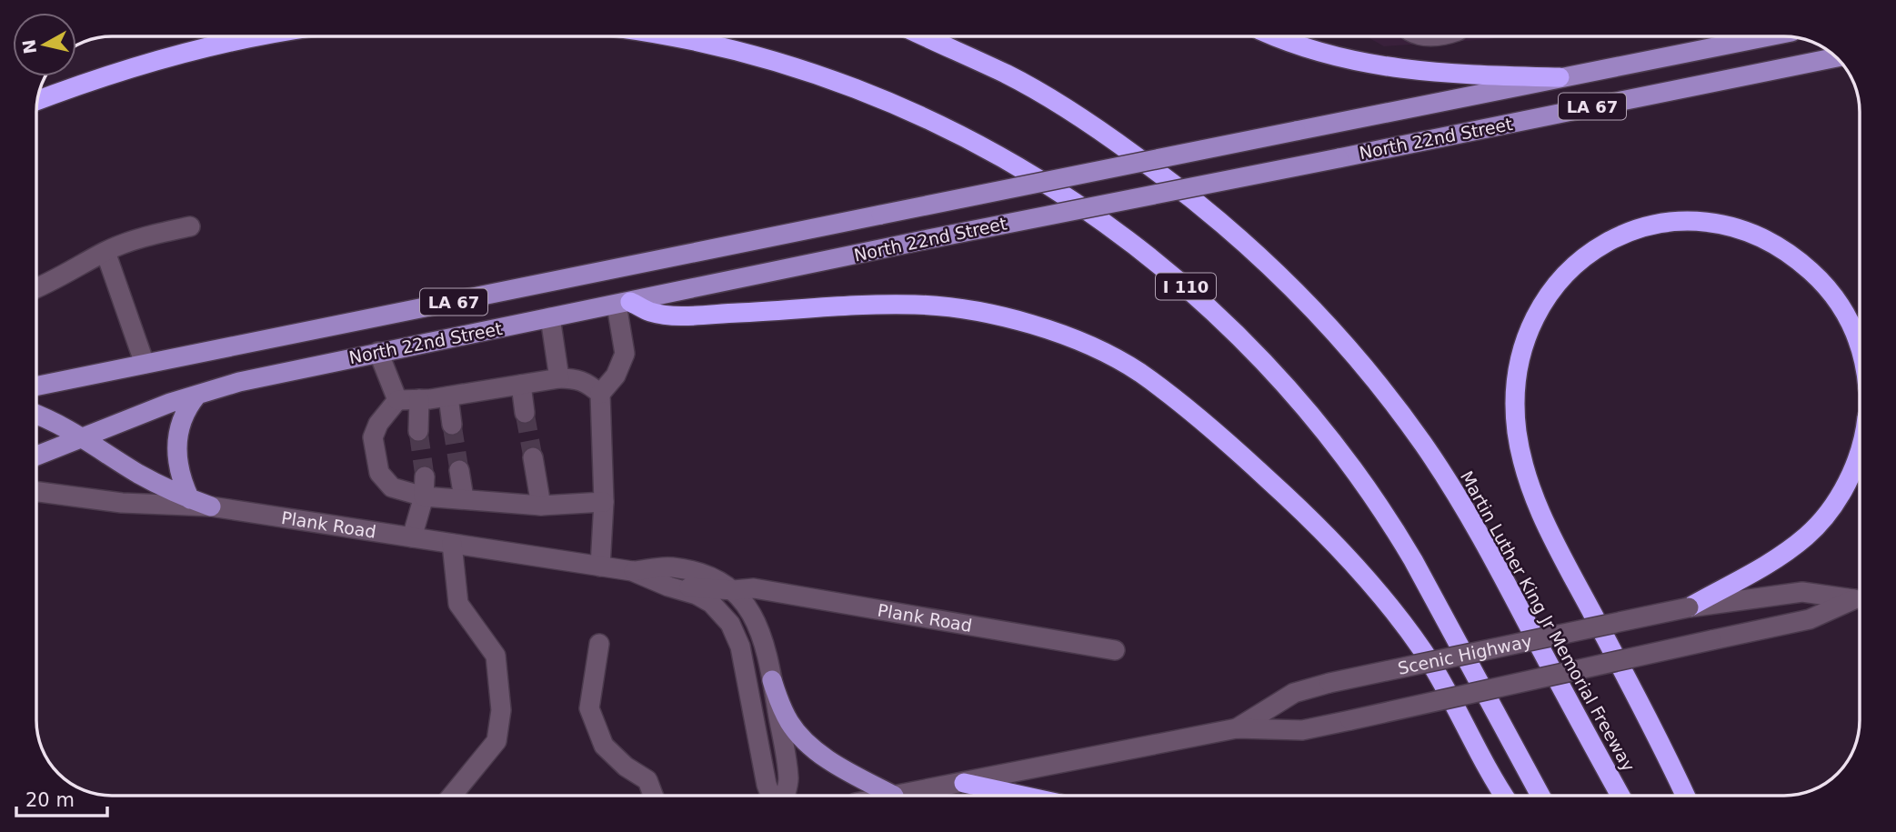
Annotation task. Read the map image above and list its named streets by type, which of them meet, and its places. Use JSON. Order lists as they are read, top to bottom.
{
  "streets": {
    "highway": ["I 110", "Martin Luther King Jr Memorial Freeway"],
    "main road": ["LA 67", "North 22nd Street"],
    "street": ["Plank Road", "Scenic Highway"]
  },
  "scale_bar": "20 m",
  "north": "left"
}
